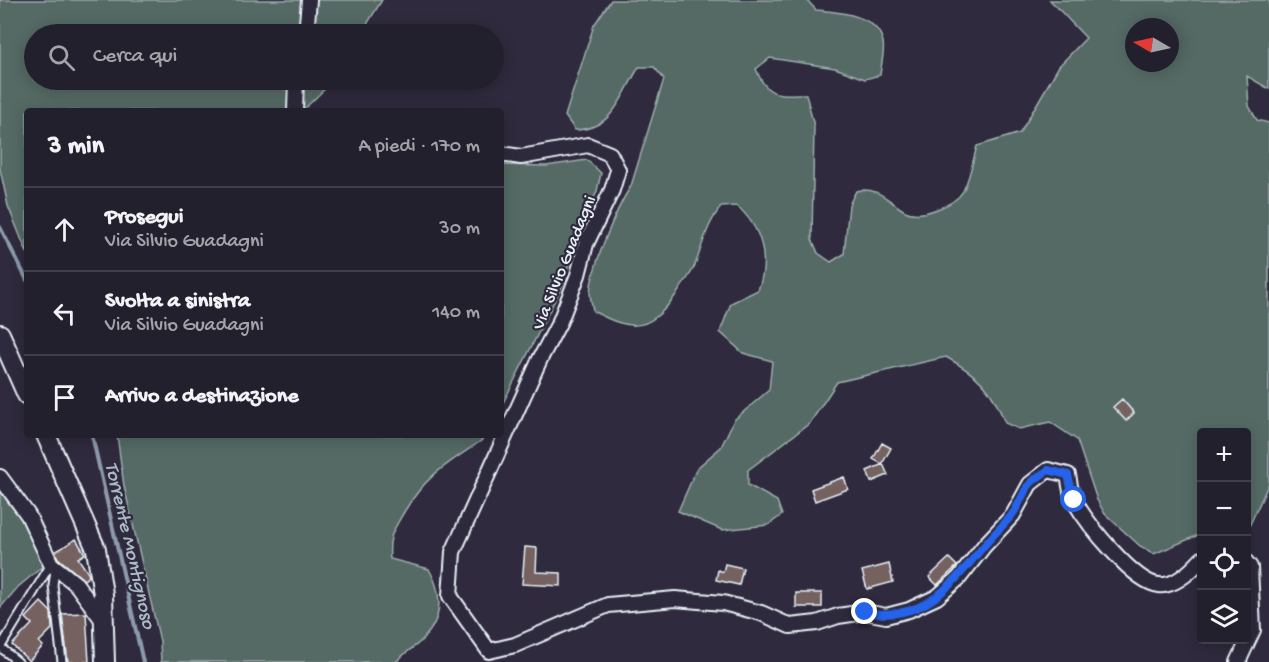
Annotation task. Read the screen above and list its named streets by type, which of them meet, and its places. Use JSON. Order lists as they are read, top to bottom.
{
  "streets": {
    "street": ["Via Silvio Guadagni"]
  },
  "water": ["Torrente Montignoso"],
  "north": "left",
  "page": {
    "search": "Cerca qui",
    "heading": ["3 min", "A piedi · 170 m"],
    "list": [
      ["Prosegui", "Via Silvio Guadagni", "30 m"],
      ["Svolta a sinistra", "Via Silvio Guadagni", "140 m"],
      "Arrivo a destinazione"
    ],
    "map_buttons": ["+", "−"]
  }
}
